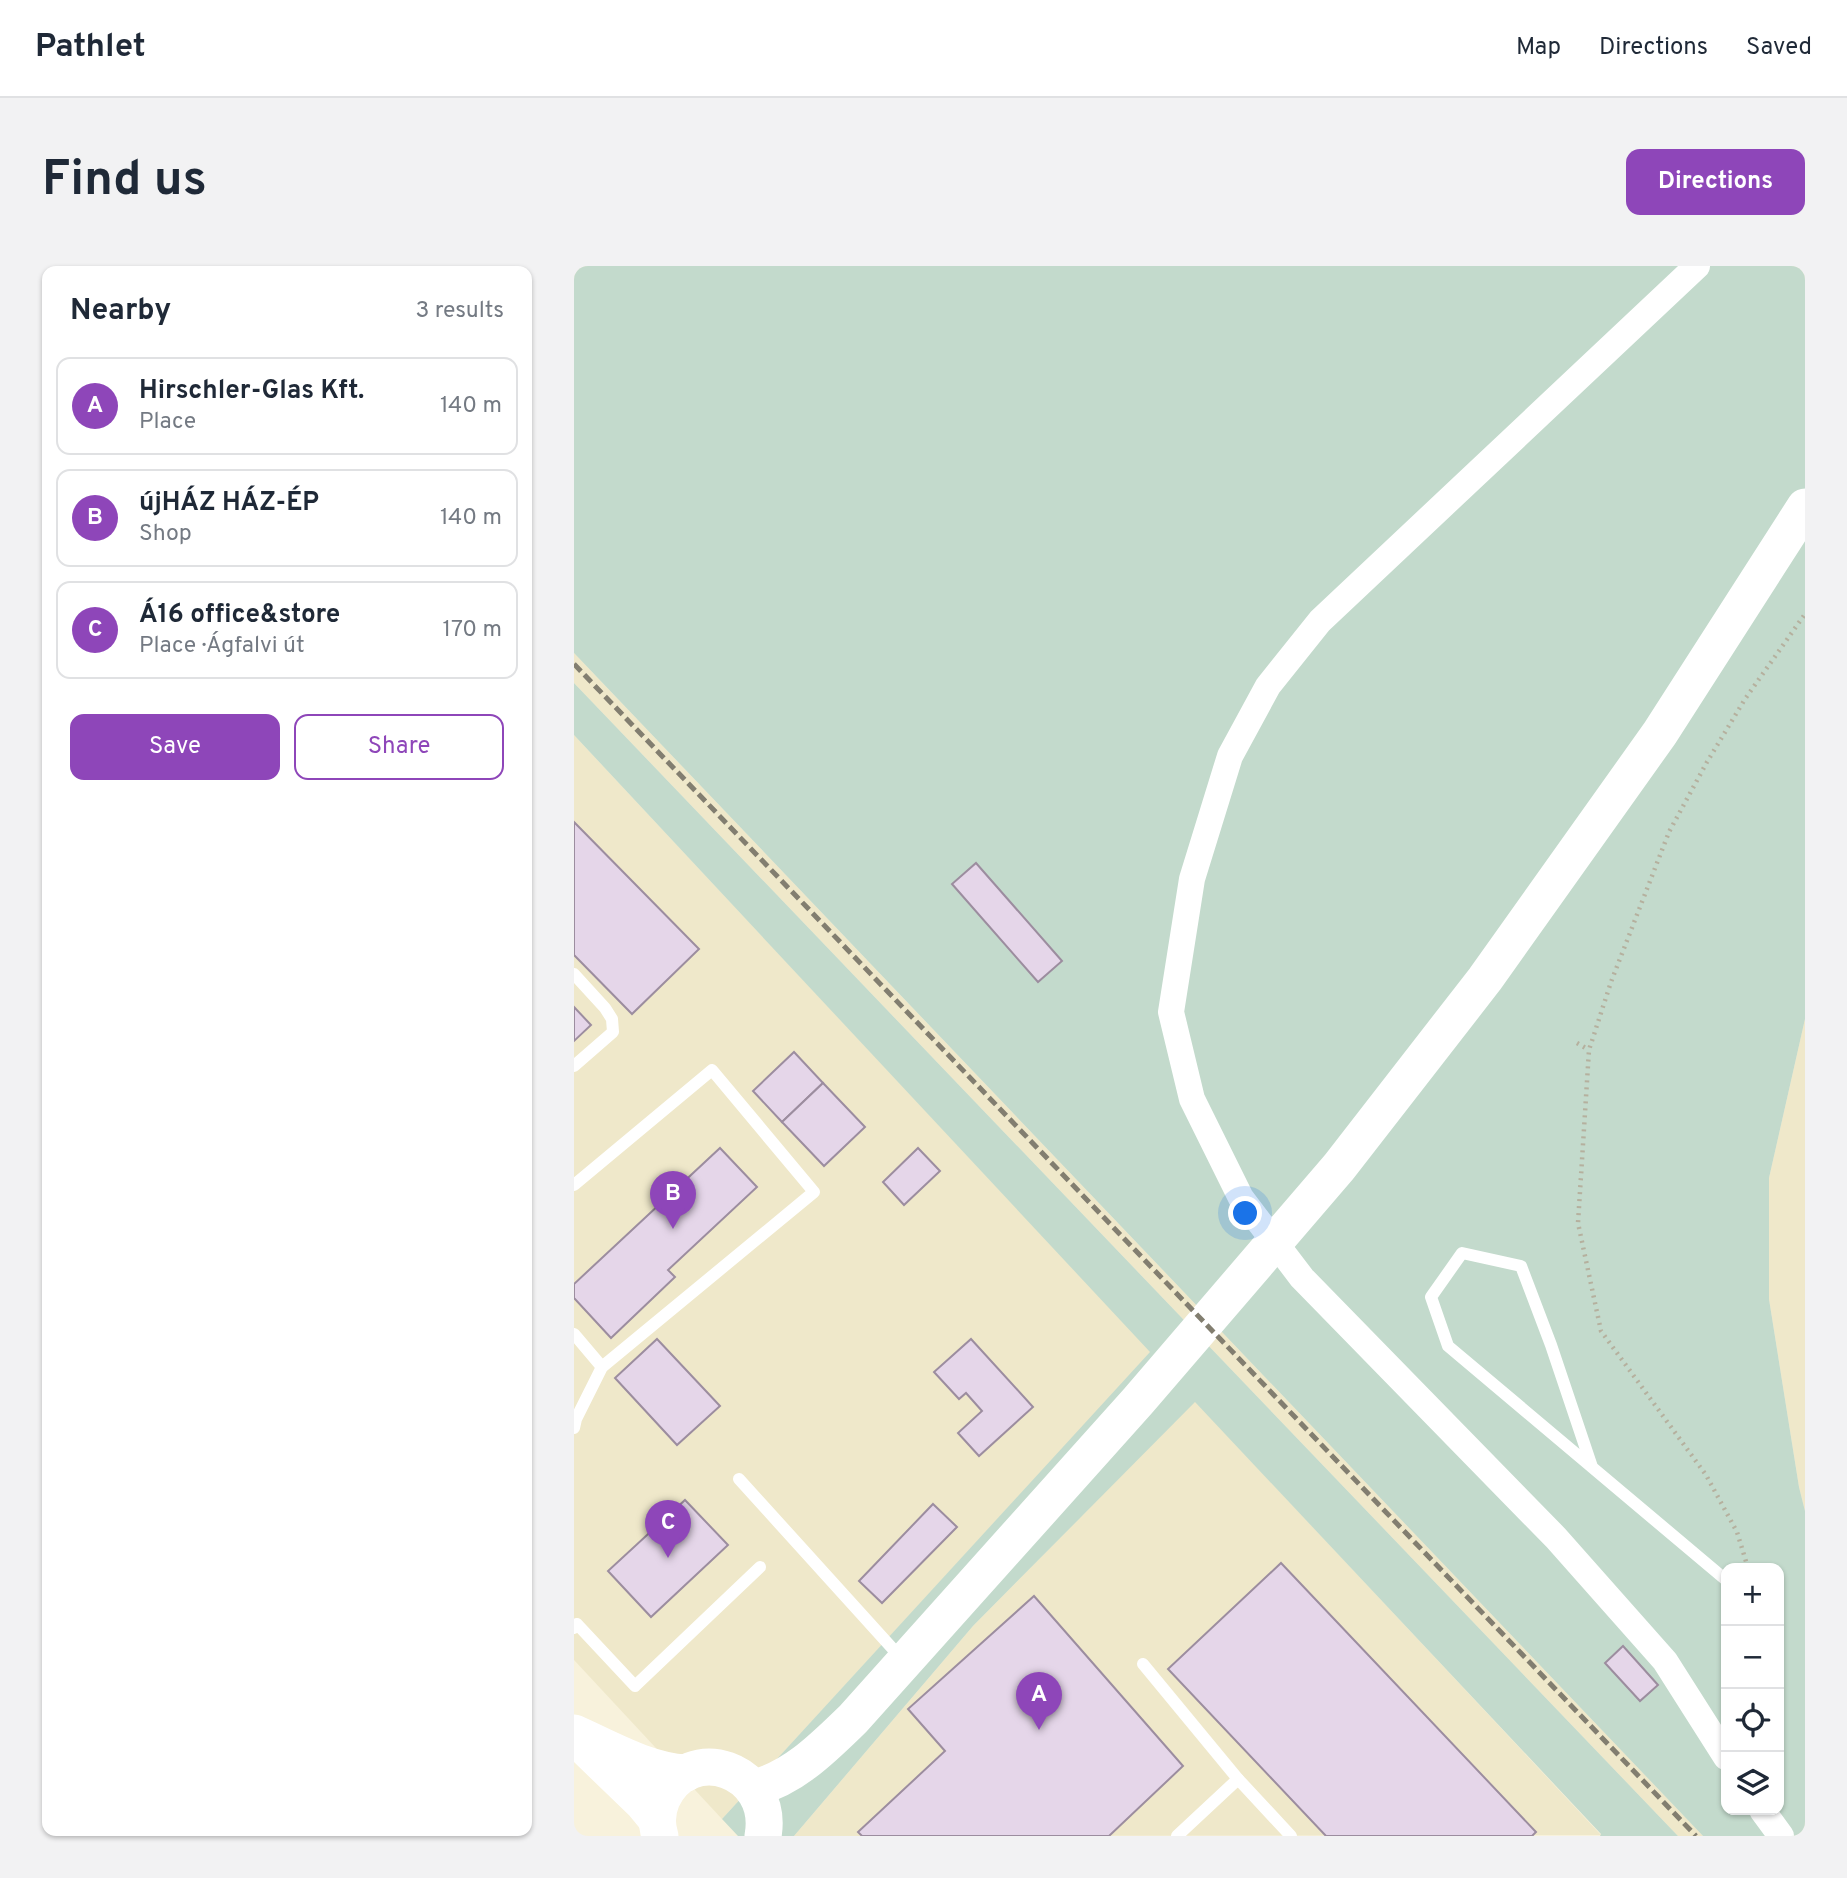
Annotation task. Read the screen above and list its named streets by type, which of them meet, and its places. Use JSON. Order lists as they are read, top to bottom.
{
  "page": {
    "header": "Pathlet",
    "nav": ["Map", "Directions", "Saved"],
    "buttons": [
      "Directions",
      ["Save", "Share"]
    ],
    "title": "Find us",
    "heading": ["Nearby", "3 results"],
    "list": [
      {
        "mark": "A",
        "name": "Hirschler-Glas Kft.",
        "note": "Place",
        "value": "140 m"
      },
      {
        "mark": "B",
        "name": "újHÁZ HÁZ-ÉP",
        "note": "Shop",
        "value": "140 m"
      },
      {
        "mark": "C",
        "name": "Á16 office&store",
        "note": "Place · Ágfalvi út",
        "value": "170 m"
      }
    ],
    "pins": ["B", "C", "A"],
    "map_buttons": ["+", "−"]
  }
}
